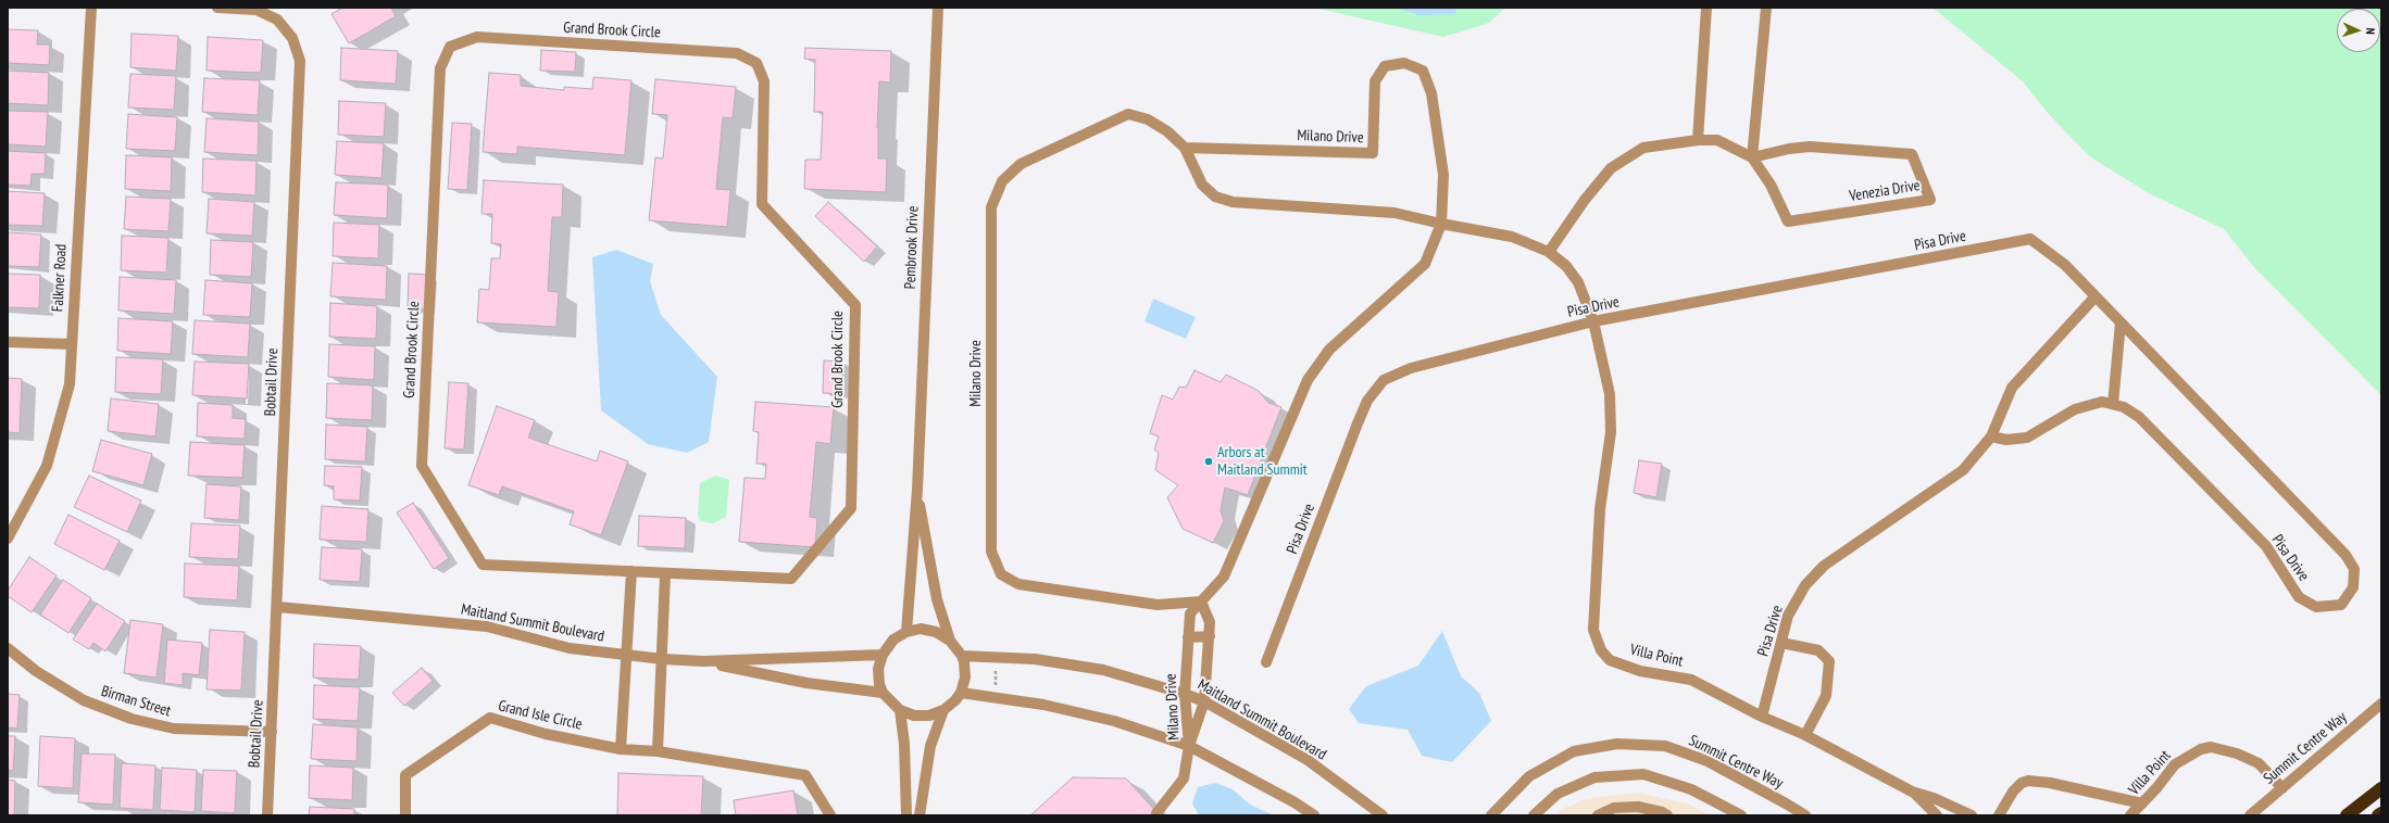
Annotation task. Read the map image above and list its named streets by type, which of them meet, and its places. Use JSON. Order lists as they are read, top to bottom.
{
  "streets": {
    "street": [
      "Grand Brook Circle",
      "Milano Drive",
      "Venezia Drive",
      "Pisa Drive",
      "Pembrook Drive",
      "Falkner Road",
      "Bobtail Drive",
      "Maitland Summit Boulevard",
      "Villa Point",
      "Birman Street",
      "Grand Isle Circle",
      "Summit Centre Way"
    ]
  },
  "crossings": [
    ["Milano Drive", "Venezia Drive"],
    ["Milano Drive", "Pisa Drive"],
    ["Milano Drive", "Maitland Summit Boulevard"],
    ["Milano Drive", "Villa Point"],
    ["Pisa Drive", "Villa Point"],
    ["Pembrook Drive", "Maitland Summit Boulevard"],
    ["Bobtail Drive", "Maitland Summit Boulevard"],
    ["Bobtail Drive", "Birman Street"],
    ["Villa Point", "Summit Centre Way"]
  ],
  "places": ["Arbors at Maitland Summit"],
  "north": "right"
}
